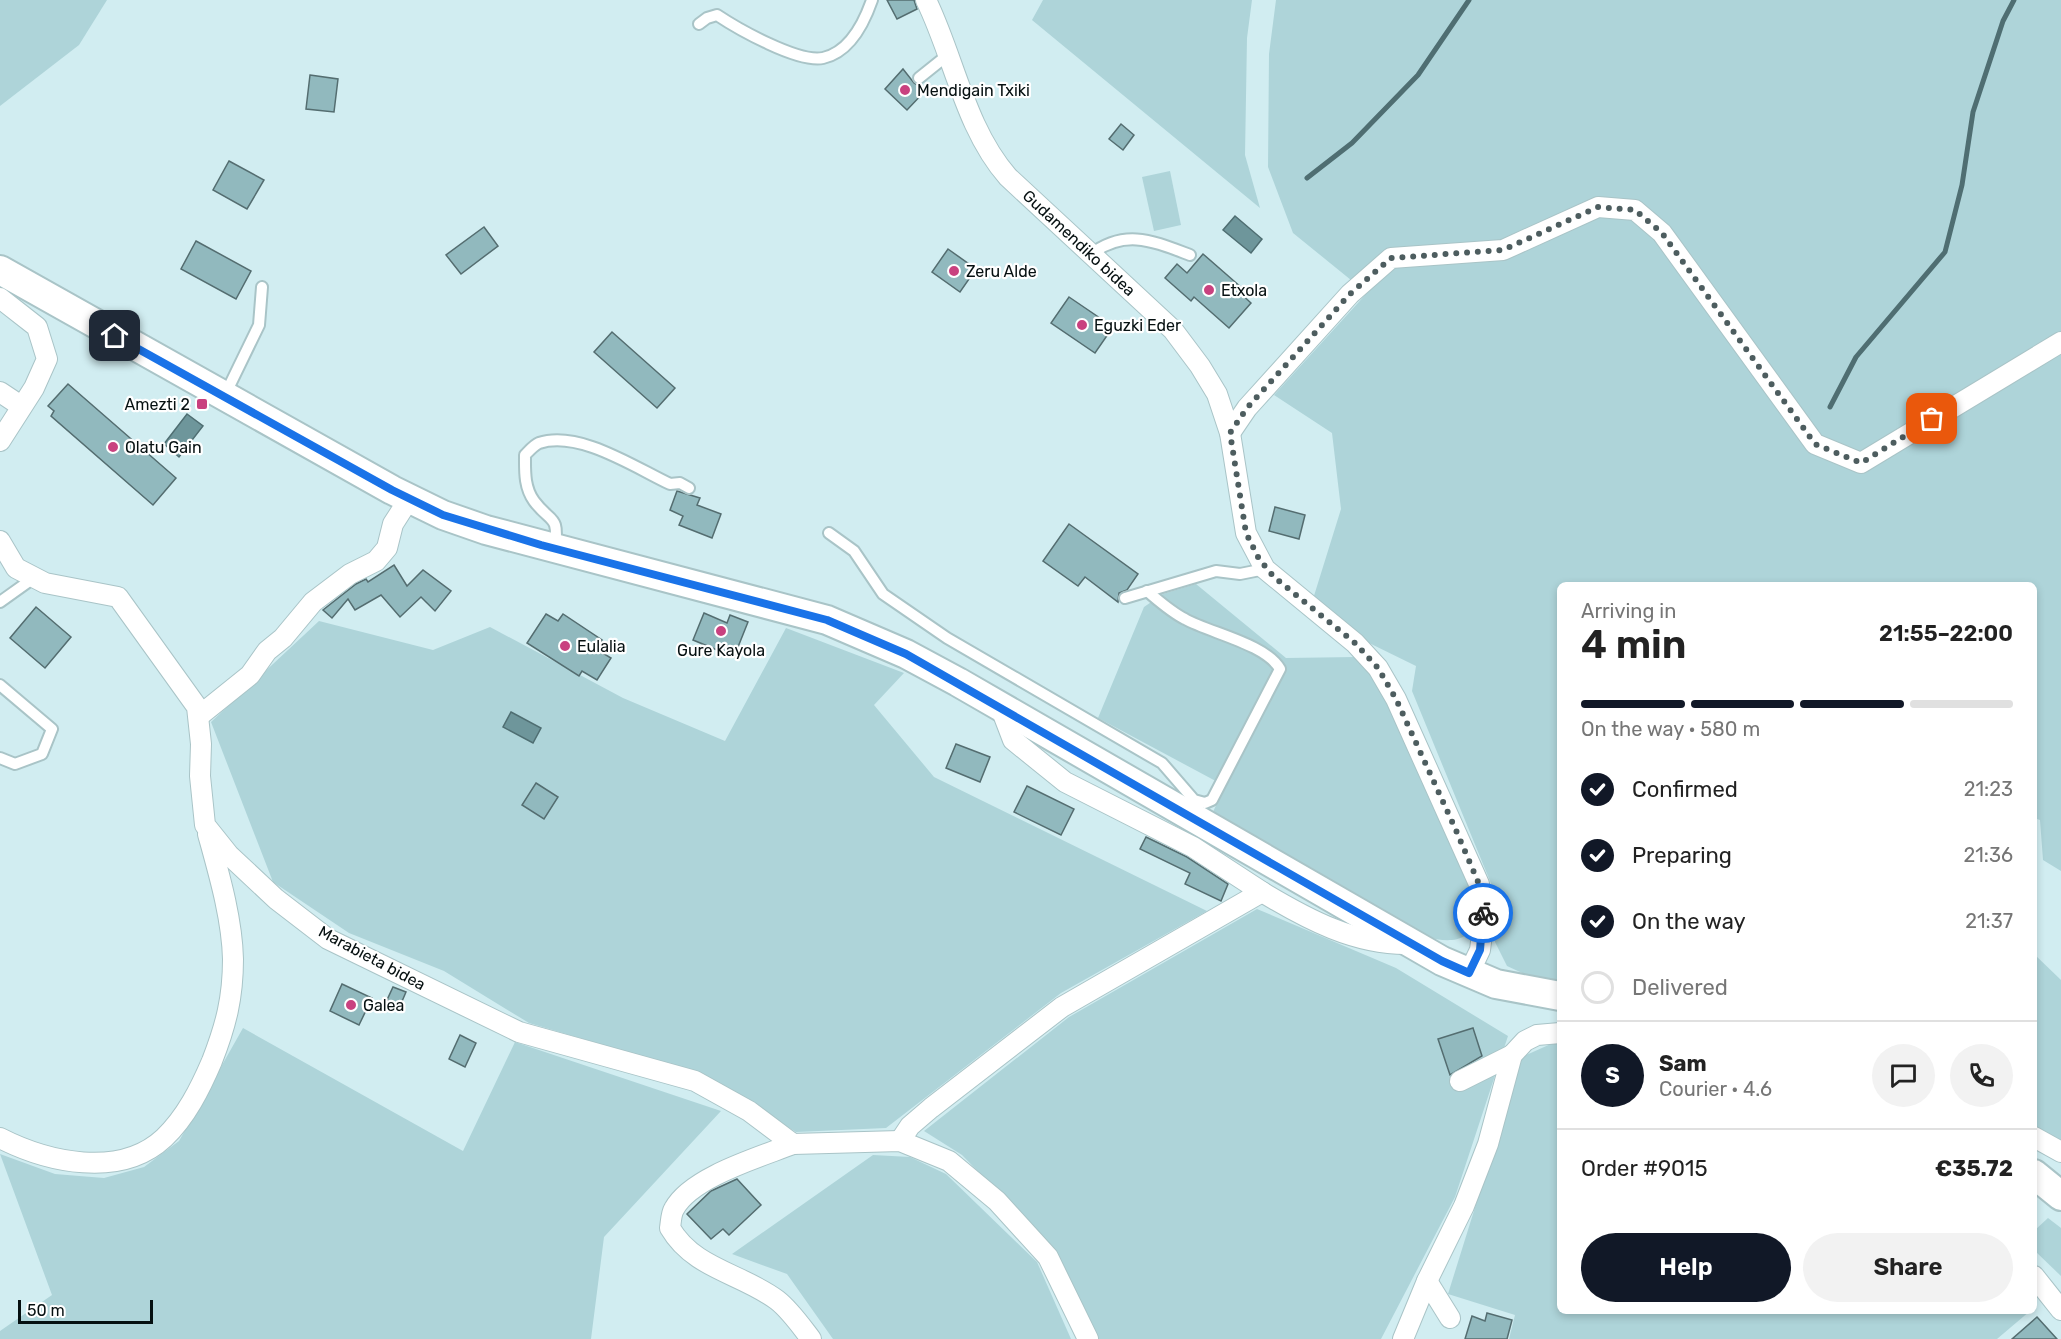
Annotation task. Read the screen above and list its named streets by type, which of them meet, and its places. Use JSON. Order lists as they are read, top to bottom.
{
  "streets": {
    "street": ["Gudamendiko bidea", "Marabieta bidea"]
  },
  "places": {
    "other": [
      "Mendigain Txiki",
      "Zeru Alde",
      "Etxola",
      "Eguzki Eder",
      "Olatu Gain",
      "Gure Kayola",
      "Eulalia",
      "Galea"
    ],
    "transit": ["Amezti 2"]
  },
  "scale_bar": "50 m",
  "page": {
    "heading": ["4 min", "Arriving in", "21:55–22:00"],
    "panel": [
      "Sam",
      "Courier · 4.6",
      "Order #9015",
      "€35.72"
    ],
    "bar": "On the way · 580 m",
    "list": [
      ["Confirmed", "21:23"],
      ["Preparing", "21:36"],
      ["On the way", "21:37"],
      "Delivered"
    ],
    "round": "S",
    "buttons": ["Help", "Share"],
    "scale": "50 m"
  }
}
